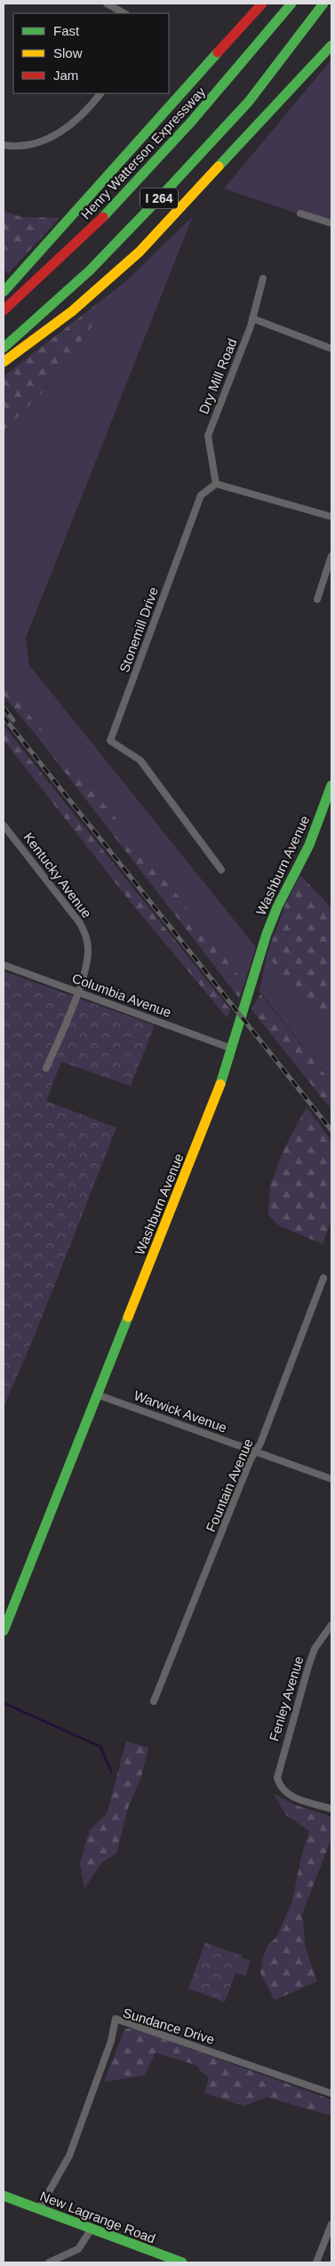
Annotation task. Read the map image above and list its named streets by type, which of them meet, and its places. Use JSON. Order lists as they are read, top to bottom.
{
  "streets": {
    "main road": [
      "Henry Watterson Expressway",
      "I 264",
      "Washburn Avenue",
      "New Lagrange Road"
    ],
    "street": [
      "Dry Mill Road",
      "Stonemill Drive",
      "Kentucky Avenue",
      "Columbia Avenue",
      "Warwick Avenue",
      "Fountain Avenue",
      "Fenley Avenue",
      "Sundance Drive"
    ]
  },
  "crossings": [
    ["Dry Mill Road", "Stonemill Drive"],
    ["Washburn Avenue", "Columbia Avenue"],
    ["Washburn Avenue", "Warwick Avenue"],
    ["Kentucky Avenue", "Columbia Avenue"],
    ["Warwick Avenue", "Fountain Avenue"],
    ["Sundance Drive", "New Lagrange Road"]
  ],
  "legend": ["Fast", "Slow", "Jam"]
}
